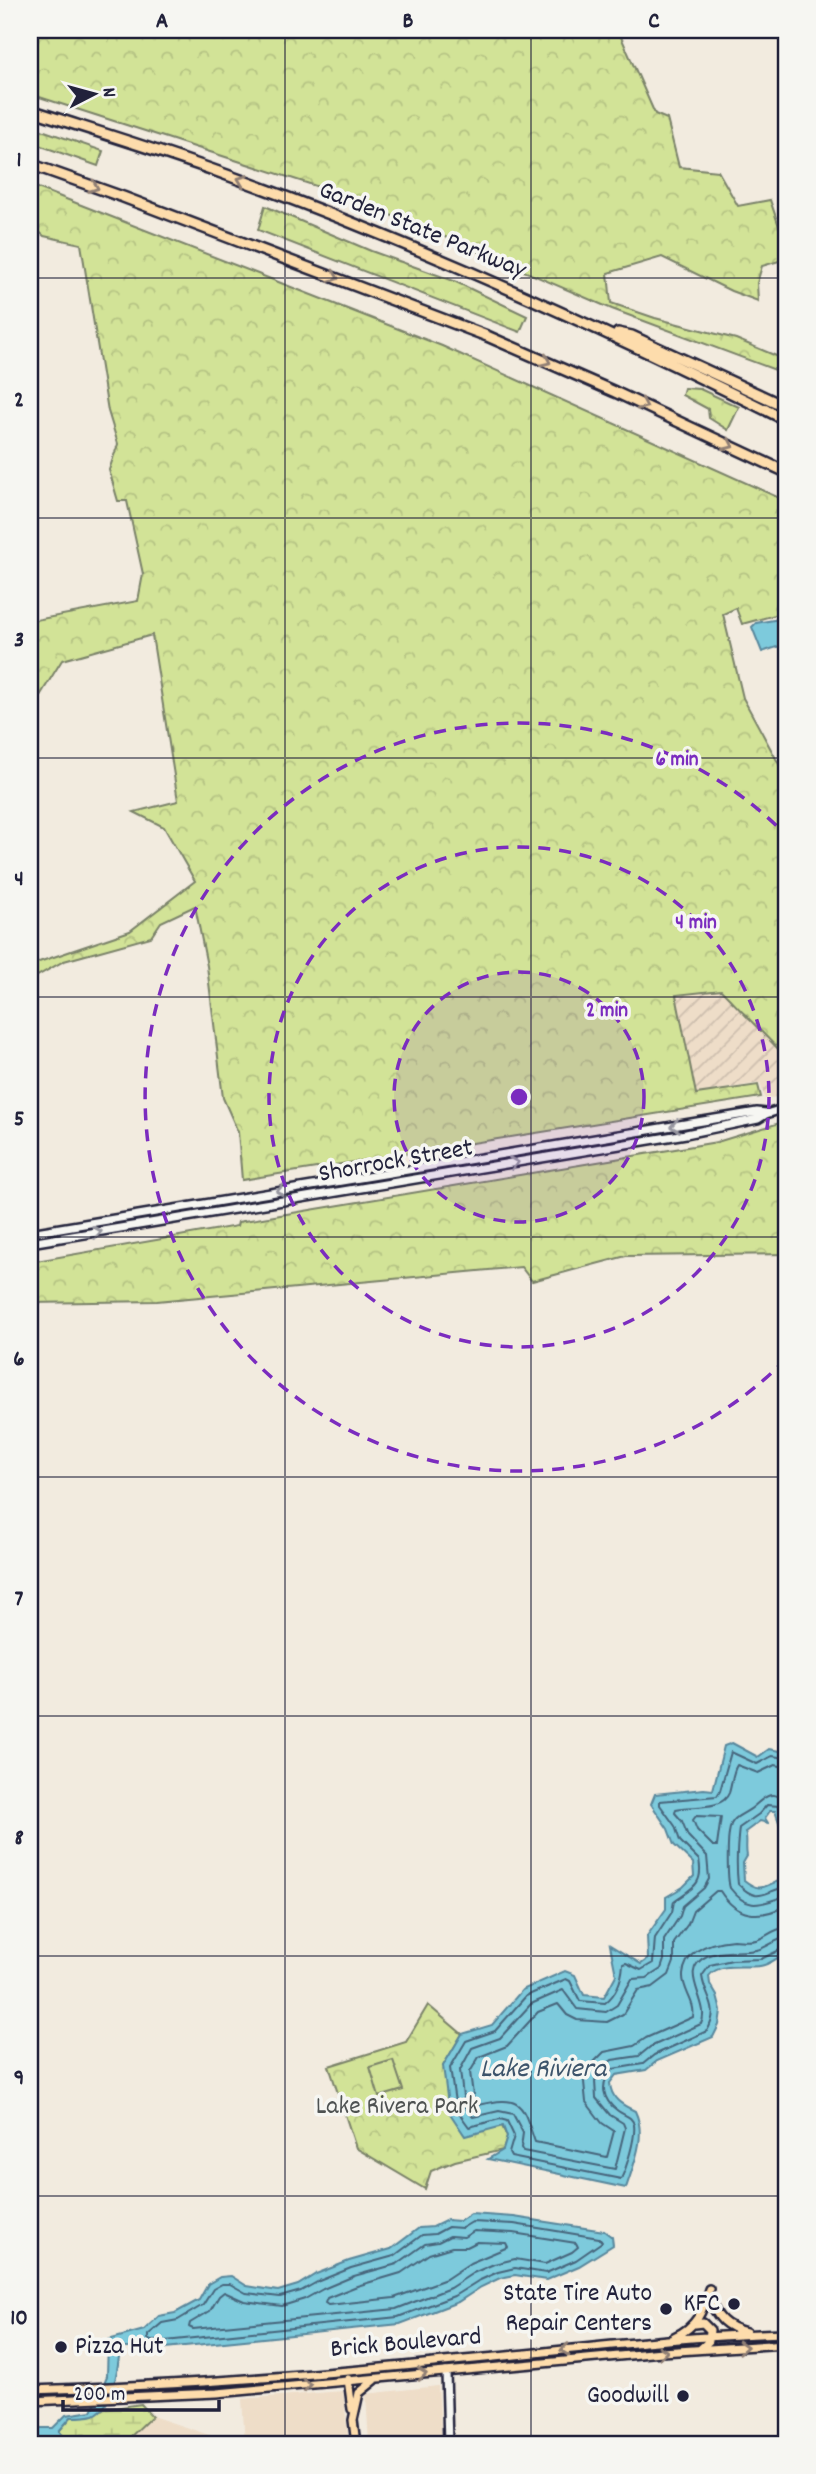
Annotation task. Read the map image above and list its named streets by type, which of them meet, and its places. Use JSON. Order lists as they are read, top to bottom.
{
  "streets": {
    "highway": ["Garden State Parkway"],
    "main road": ["Shorrock Street", "Brick Boulevard"]
  },
  "water": ["Lake Riviera"],
  "parks": ["Lake Rivera Park"],
  "places": [
    "KFC",
    "State Tire Auto Repair Centers",
    "Pizza Hut",
    "Goodwill"
  ],
  "scale_bar": "200 m",
  "north": "right",
  "grid": {
    "columns": ["A", "B", "C"],
    "rows": [
      "1",
      "2",
      "3",
      "4",
      "5",
      "6",
      "7",
      "8",
      "9",
      "10"
    ]
  },
  "rings": ["6 min", "4 min", "2 min"]
}
